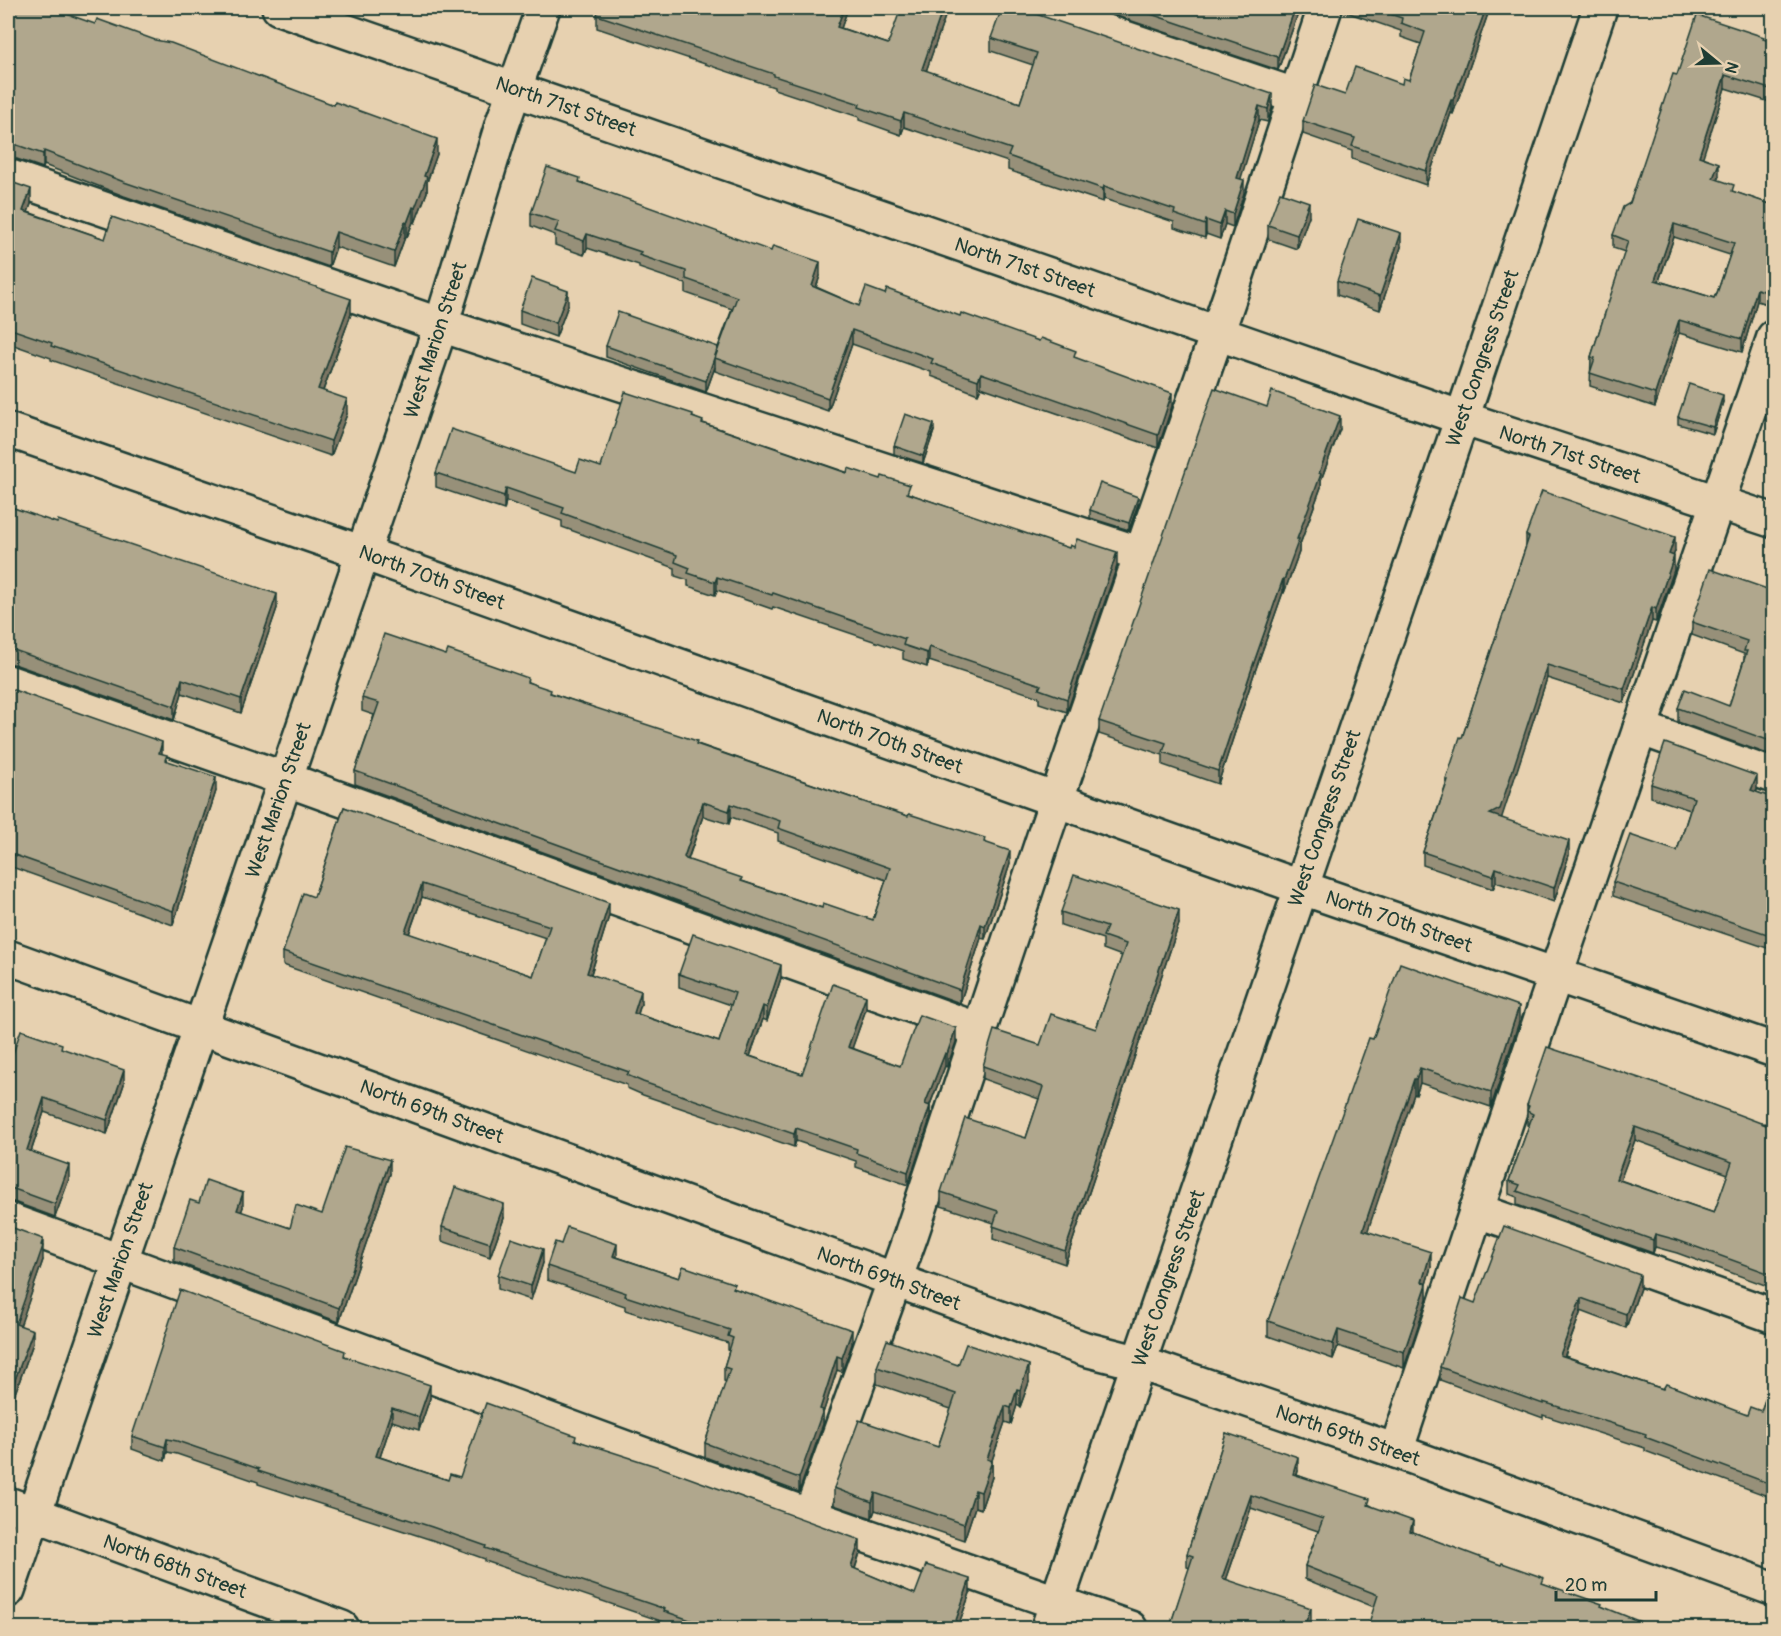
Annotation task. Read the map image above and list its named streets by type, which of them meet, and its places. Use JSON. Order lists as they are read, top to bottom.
{
  "streets": {
    "street": [
      "North 71st Street",
      "West Marion Street",
      "West Congress Street",
      "North 70th Street",
      "North 69th Street",
      "North 68th Street"
    ]
  },
  "crossings": [
    ["North 71st Street", "West Marion Street"],
    ["North 71st Street", "West Congress Street"],
    ["West Marion Street", "North 70th Street"],
    ["West Marion Street", "North 69th Street"],
    ["West Marion Street", "North 68th Street"],
    ["West Congress Street", "North 70th Street"],
    ["West Congress Street", "North 69th Street"]
  ],
  "scale_bar": "20 m",
  "north": "right"
}
